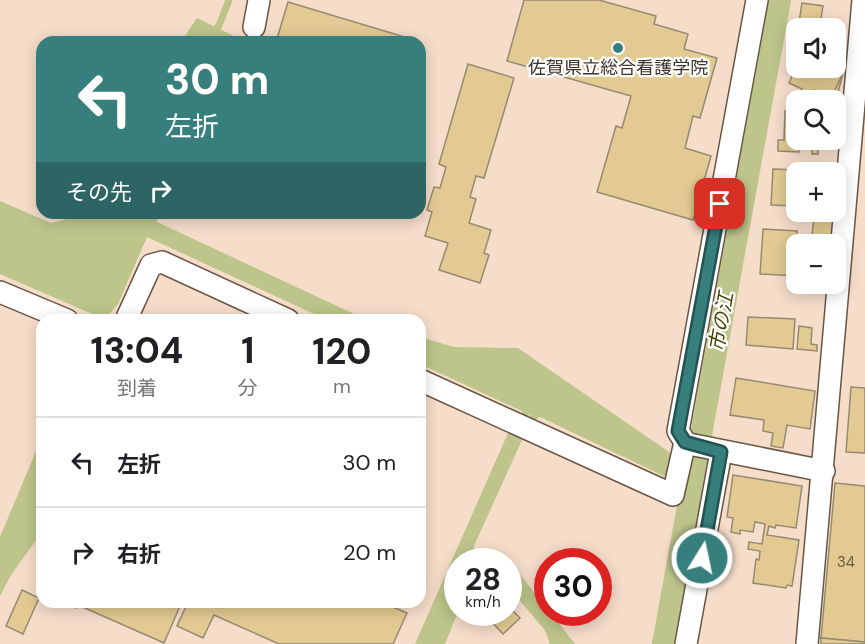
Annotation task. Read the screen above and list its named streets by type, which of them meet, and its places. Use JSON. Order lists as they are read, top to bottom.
{
  "water": ["市の江"],
  "places": ["佐賀県立総合看護学院"],
  "house_numbers": ["34"],
  "page": {
    "map_buttons": ["+", "−"],
    "turn": ["30 m", "左折"],
    "then": "その先",
    "eta": [
      "13:04",
      "到着",
      "1",
      "分",
      "120",
      "m"
    ],
    "list": [
      {
        "name": "左折",
        "value": "30 m"
      },
      {
        "name": "右折",
        "value": "20 m"
      }
    ],
    "speed": "28 km/h",
    "limit": "30"
  }
}
